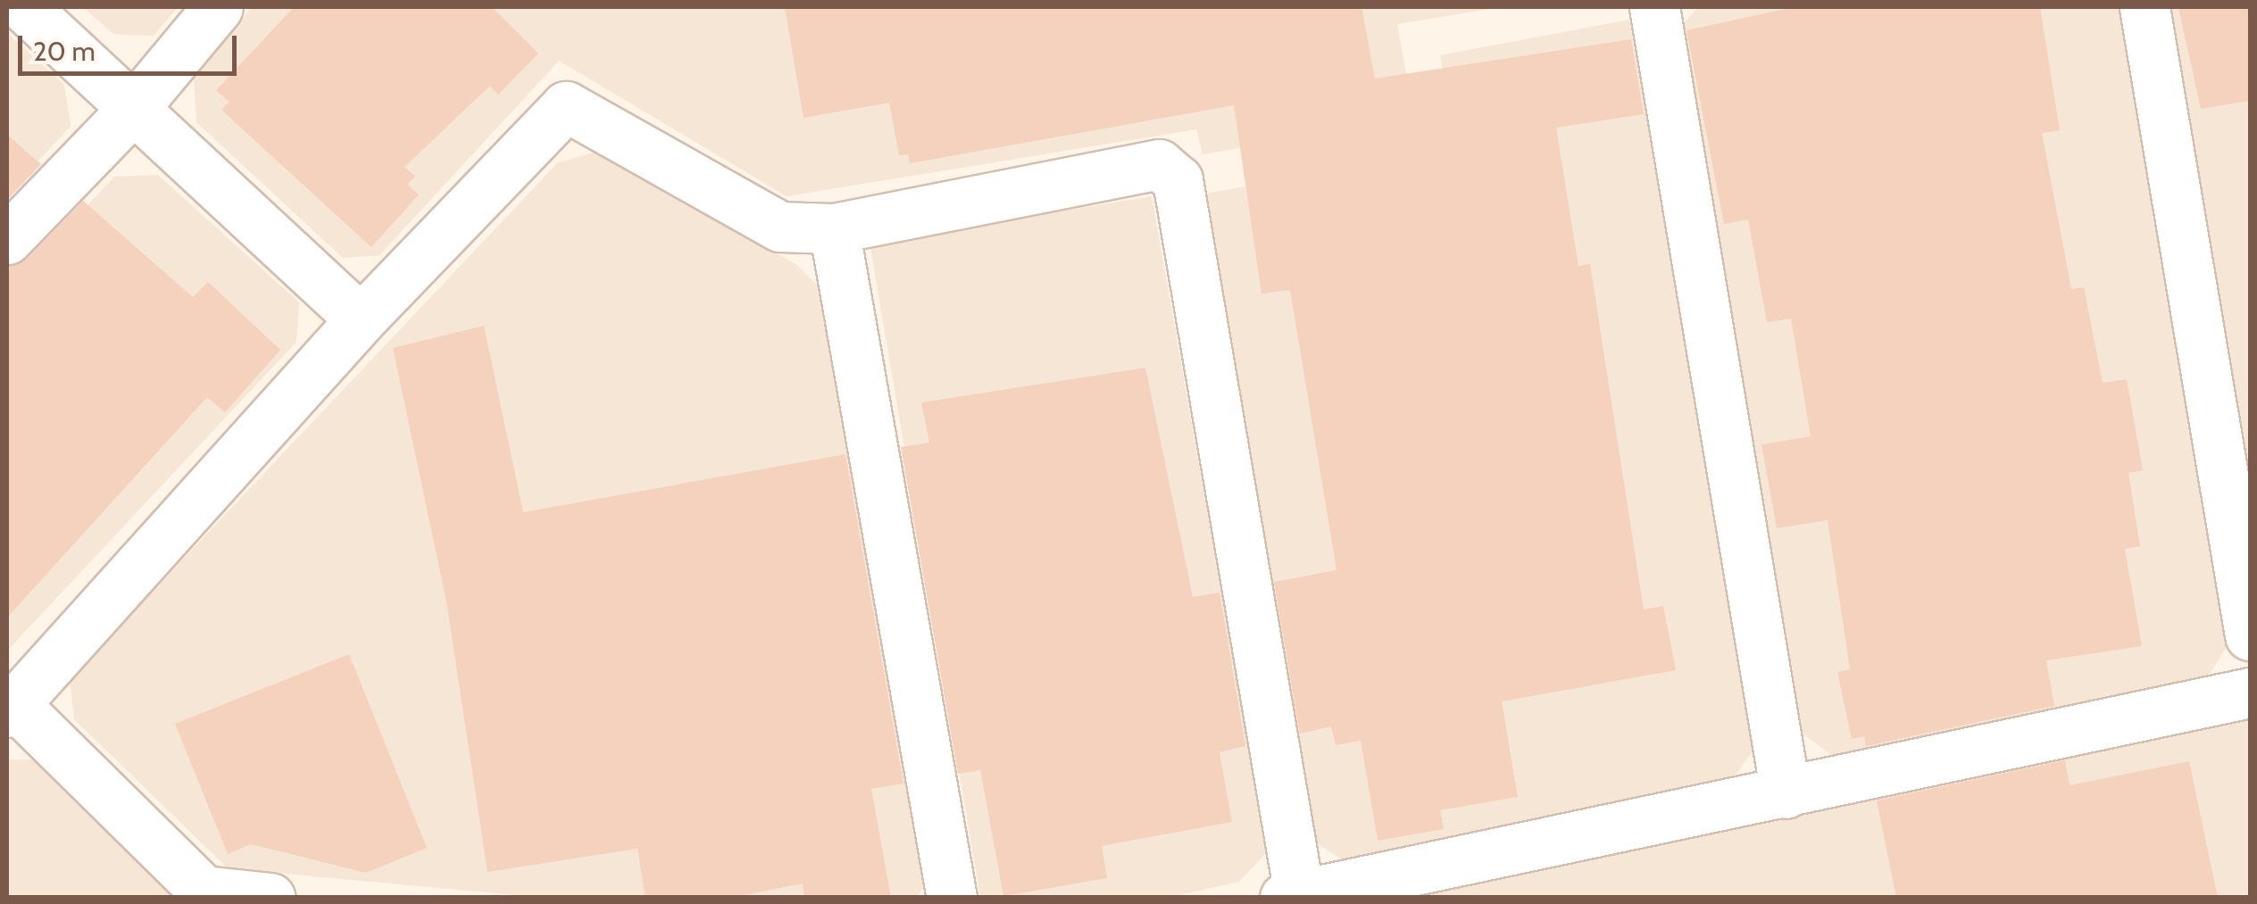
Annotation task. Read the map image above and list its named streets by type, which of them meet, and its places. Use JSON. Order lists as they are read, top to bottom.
{
  "scale_bar": "20 m"
}
